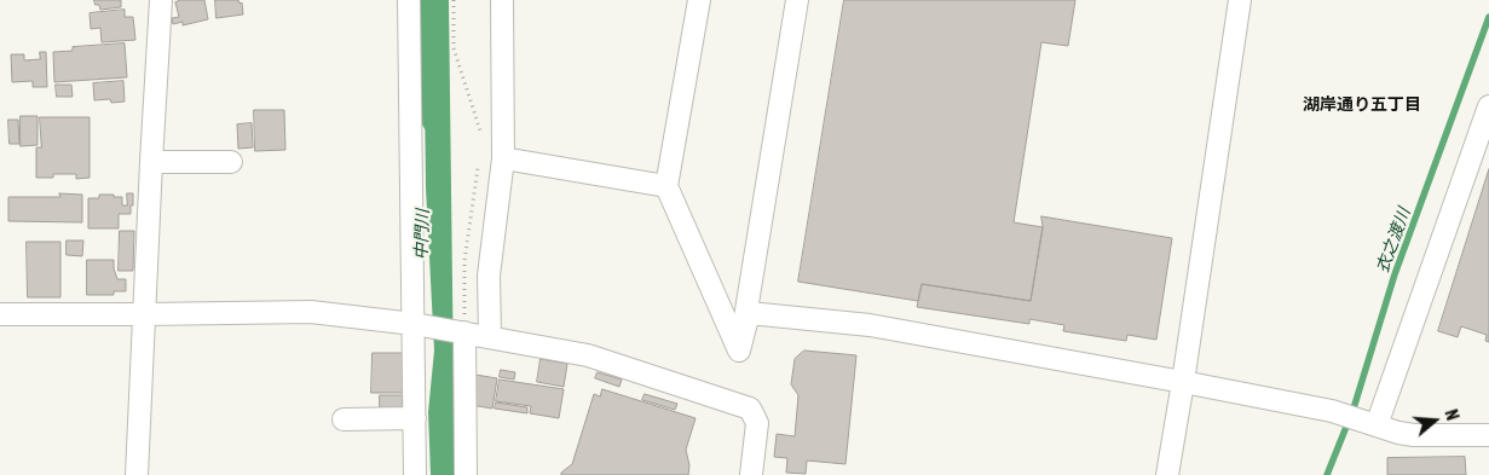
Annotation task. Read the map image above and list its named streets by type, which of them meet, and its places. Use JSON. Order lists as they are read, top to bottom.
{
  "districts": ["湖岸通り五丁目"],
  "water": ["中門川", "衣之渡川"],
  "north": "right"
}
